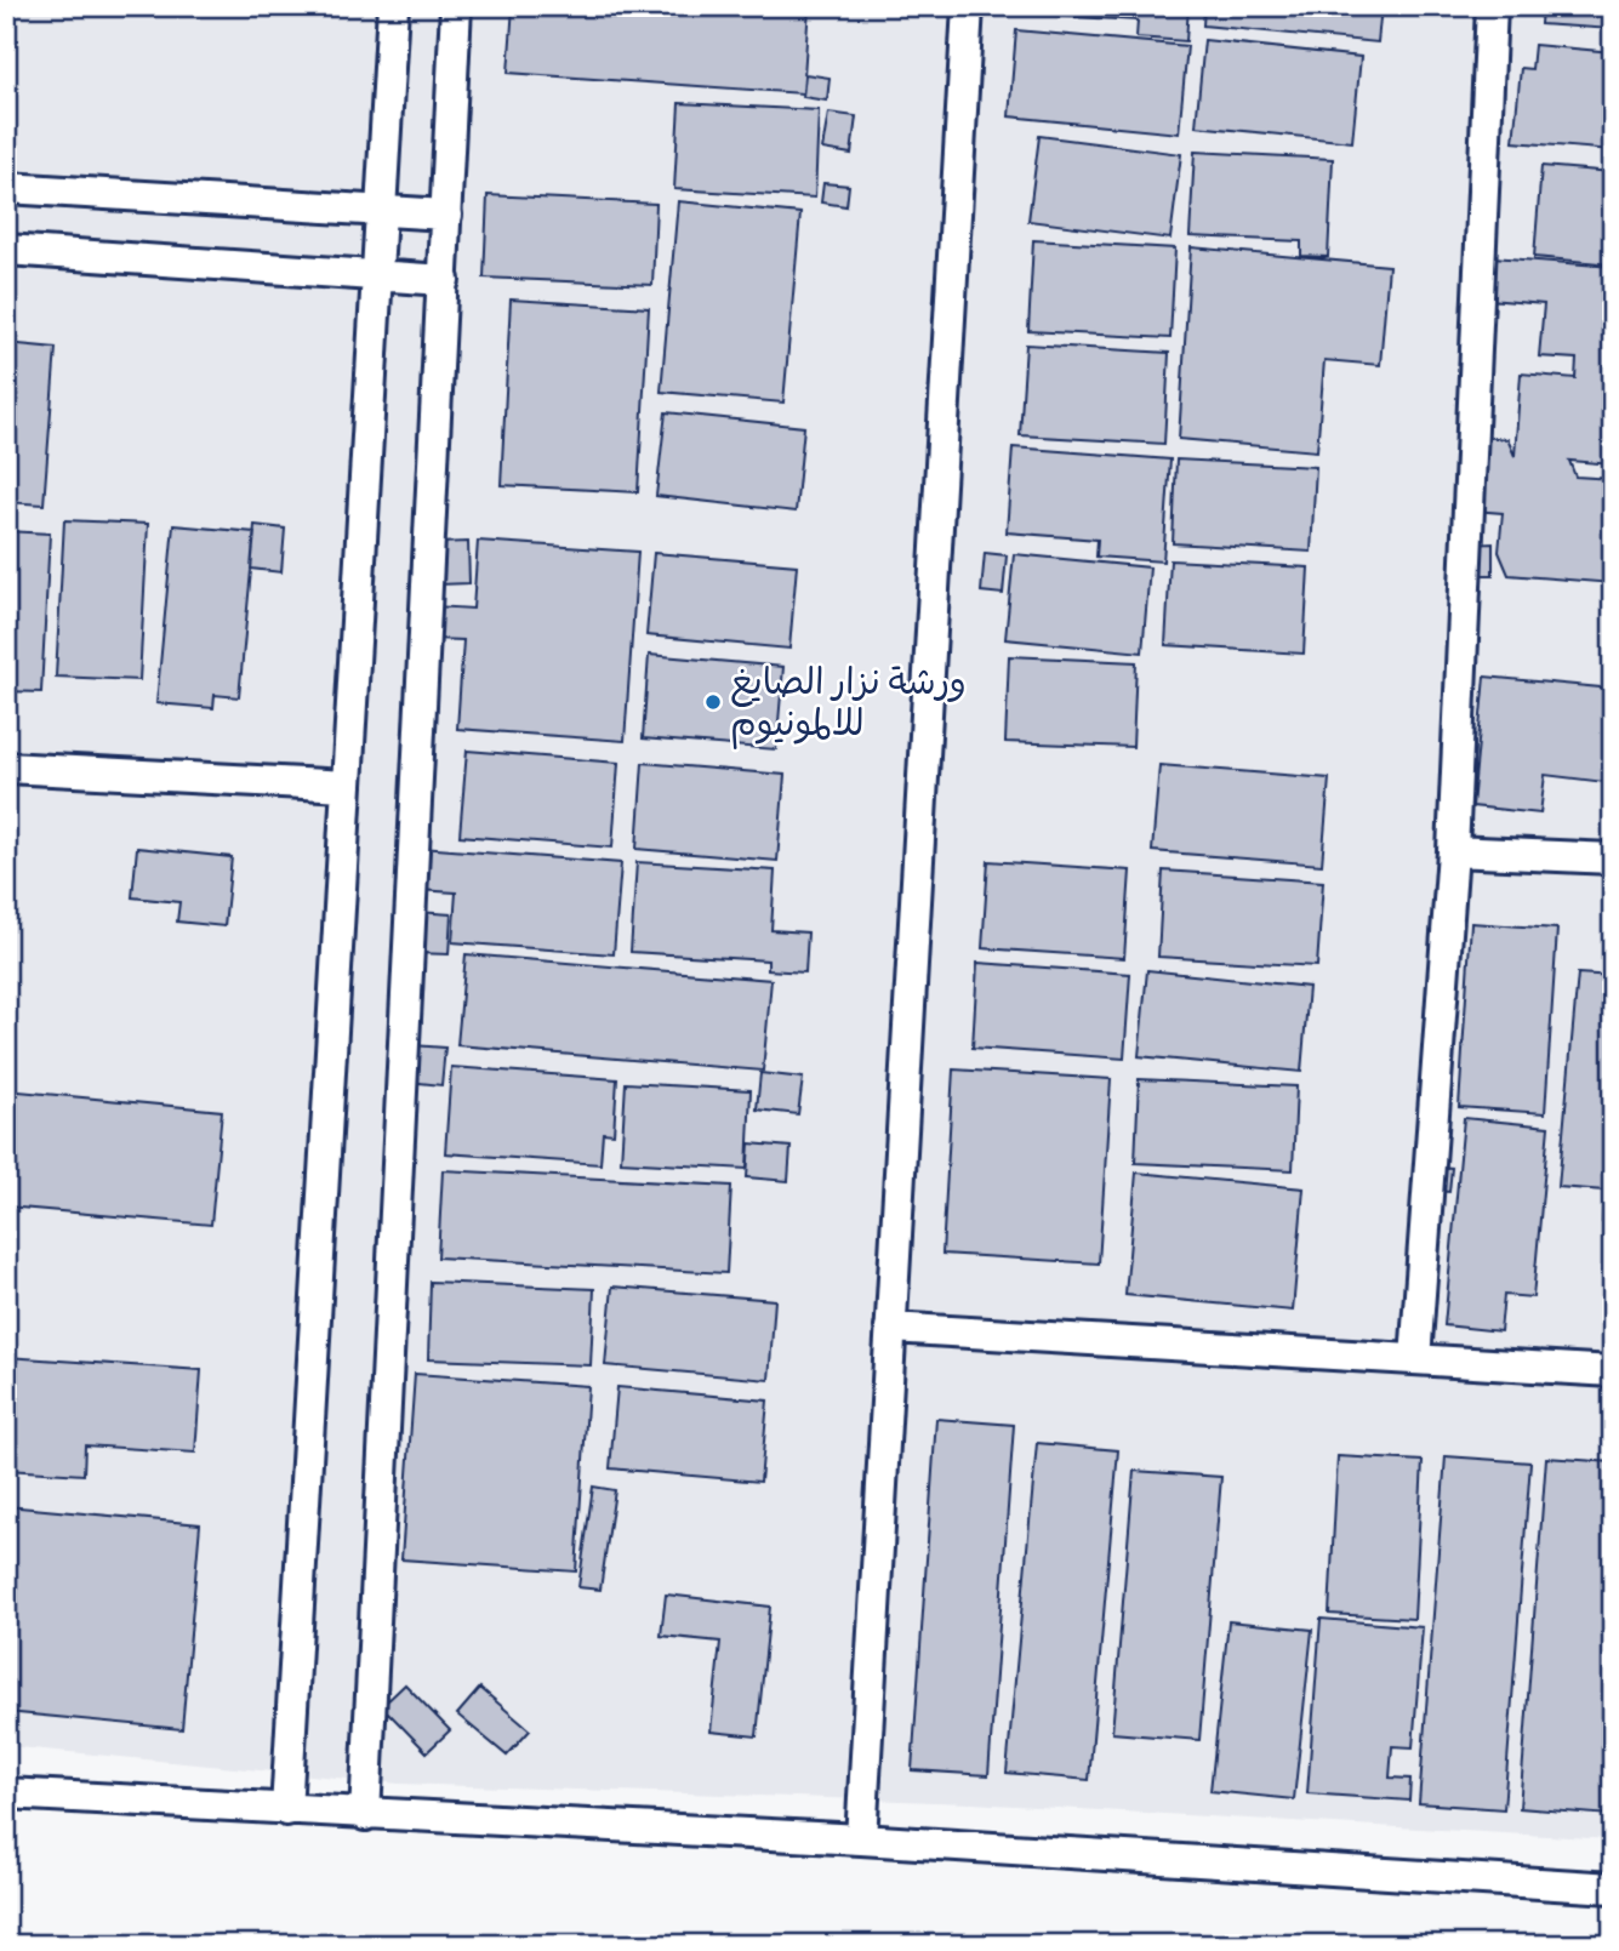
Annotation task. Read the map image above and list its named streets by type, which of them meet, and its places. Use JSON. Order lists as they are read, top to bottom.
{
  "places": ["ورشة نزار الصايغ للالمونيوم"]
}
